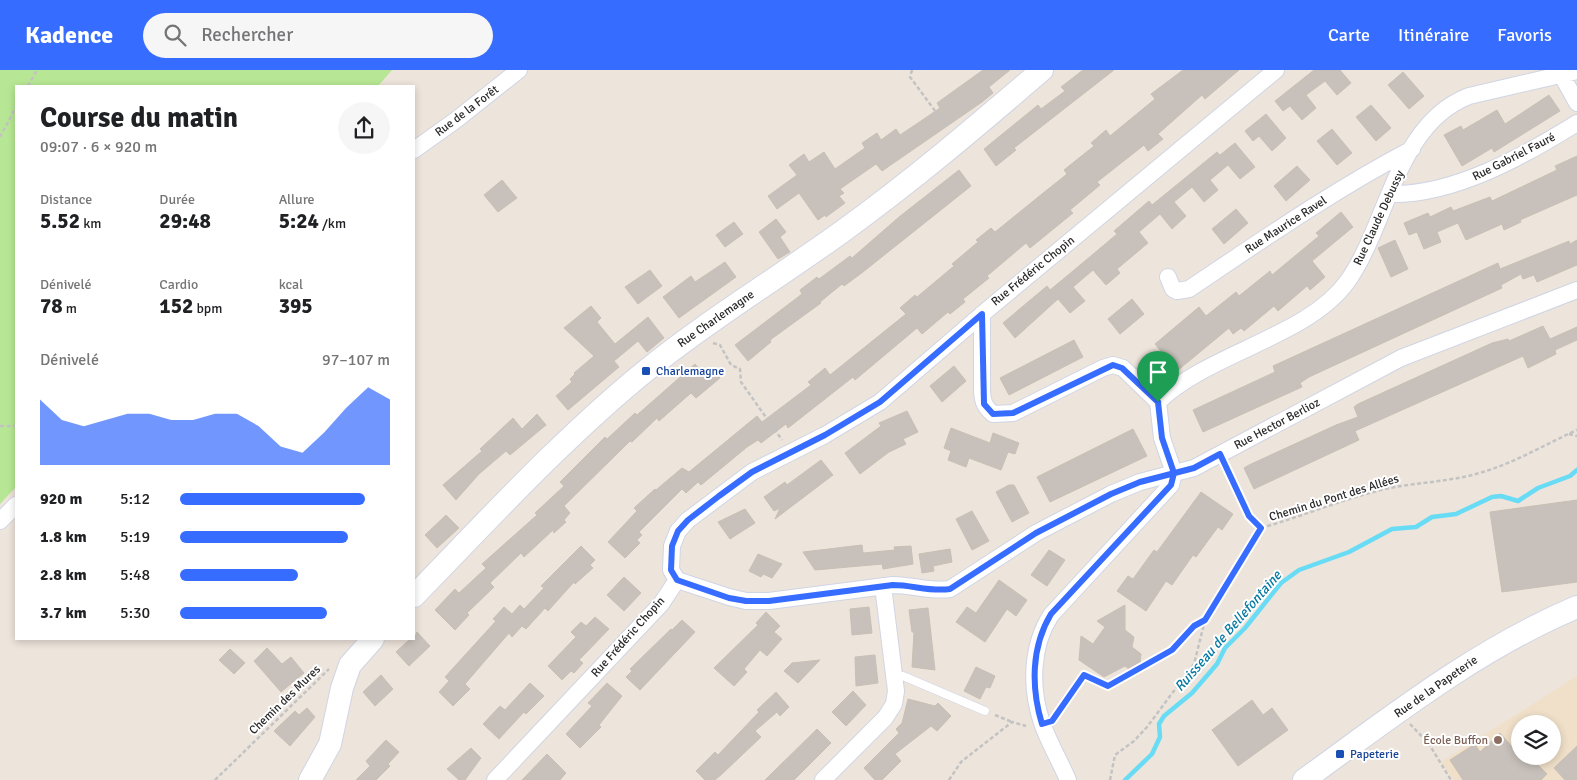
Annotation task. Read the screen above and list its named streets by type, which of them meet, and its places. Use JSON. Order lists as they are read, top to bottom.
{
  "streets": {
    "street": [
      "Rue de la Forêt",
      "Rue Gabriel Fauré",
      "Rue Claude Debussy",
      "Rue Maurice Ravel",
      "Rue Frédéric Chopin",
      "Rue Charlemagne",
      "Rue Hector Berlioz",
      "Rue de la Papeterie"
    ],
    "path": ["Chemin du Pont des Allées", "Chemin des Mures"]
  },
  "crossings": [
    ["Rue Gabriel Fauré", "Rue Claude Debussy"],
    ["Rue Claude Debussy", "Rue Maurice Ravel"],
    ["Rue Frédéric Chopin", "Rue Hector Berlioz"],
    ["Rue Hector Berlioz", "Chemin du Pont des Allées"]
  ],
  "water": ["Ruisseau de Bellefontaine"],
  "places": {
    "transit": ["Charlemagne", "Papeterie"],
    "other": ["École Buffon"]
  },
  "page": {
    "header": "Kadence",
    "search": "Rechercher",
    "nav": ["Carte", "Itinéraire", "Favoris"],
    "heading": ["Course du matin", "09:07 · 6 × 920 m"],
    "stats": [
      ["Distance", "5.52 km"],
      ["Durée", "29:48"],
      ["Allure", "5:24 /km"],
      ["Dénivelé", "78 m"],
      ["Cardio", "152 bpm"],
      ["kcal", "395"]
    ],
    "chart": ["Dénivelé", "97–107 m"],
    "list": [
      {
        "name": "920 m",
        "note": "5:12"
      },
      {
        "name": "1.8 km",
        "note": "5:19"
      },
      {
        "name": "2.8 km",
        "note": "5:48"
      },
      {
        "name": "3.7 km",
        "note": "5:30"
      }
    ]
  }
}
